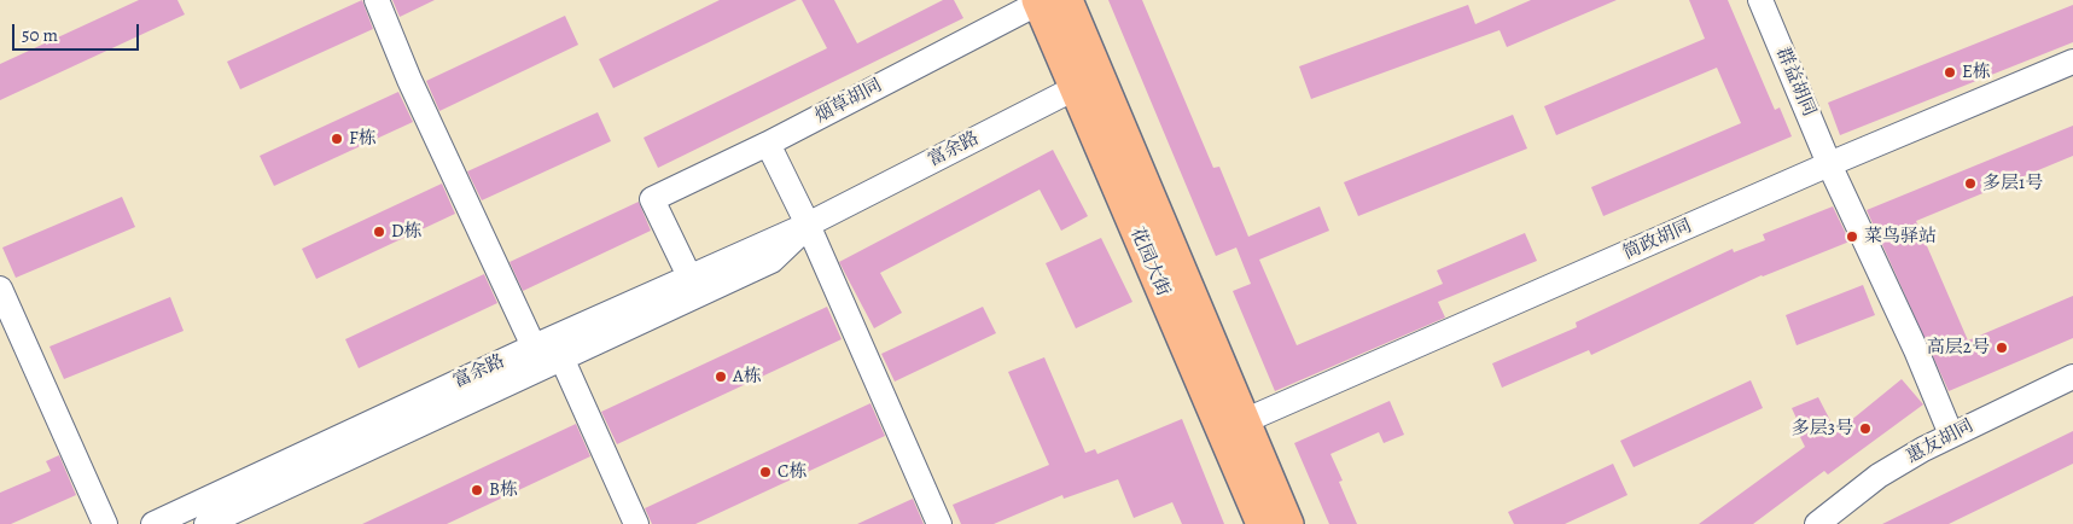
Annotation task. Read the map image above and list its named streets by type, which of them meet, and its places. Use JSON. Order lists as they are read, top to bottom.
{
  "streets": {
    "main road": ["花园大街"],
    "street": [
      "群益胡同",
      "烟草胡同",
      "富余路",
      "简政胡同",
      "惠友胡同"
    ]
  },
  "crossings": [
    ["群益胡同", "简政胡同"],
    ["群益胡同", "惠友胡同"],
    ["烟草胡同", "富余路"],
    ["烟草胡同", "花园大街"],
    ["富余路", "花园大街"],
    ["简政胡同", "花园大街"]
  ],
  "places": [
    "E栋",
    "F栋",
    "多层1号",
    "D栋",
    "菜鸟驿站",
    "高层2号",
    "A栋",
    "多层3号",
    "C栋",
    "B栋"
  ],
  "scale_bar": "50 m"
}
